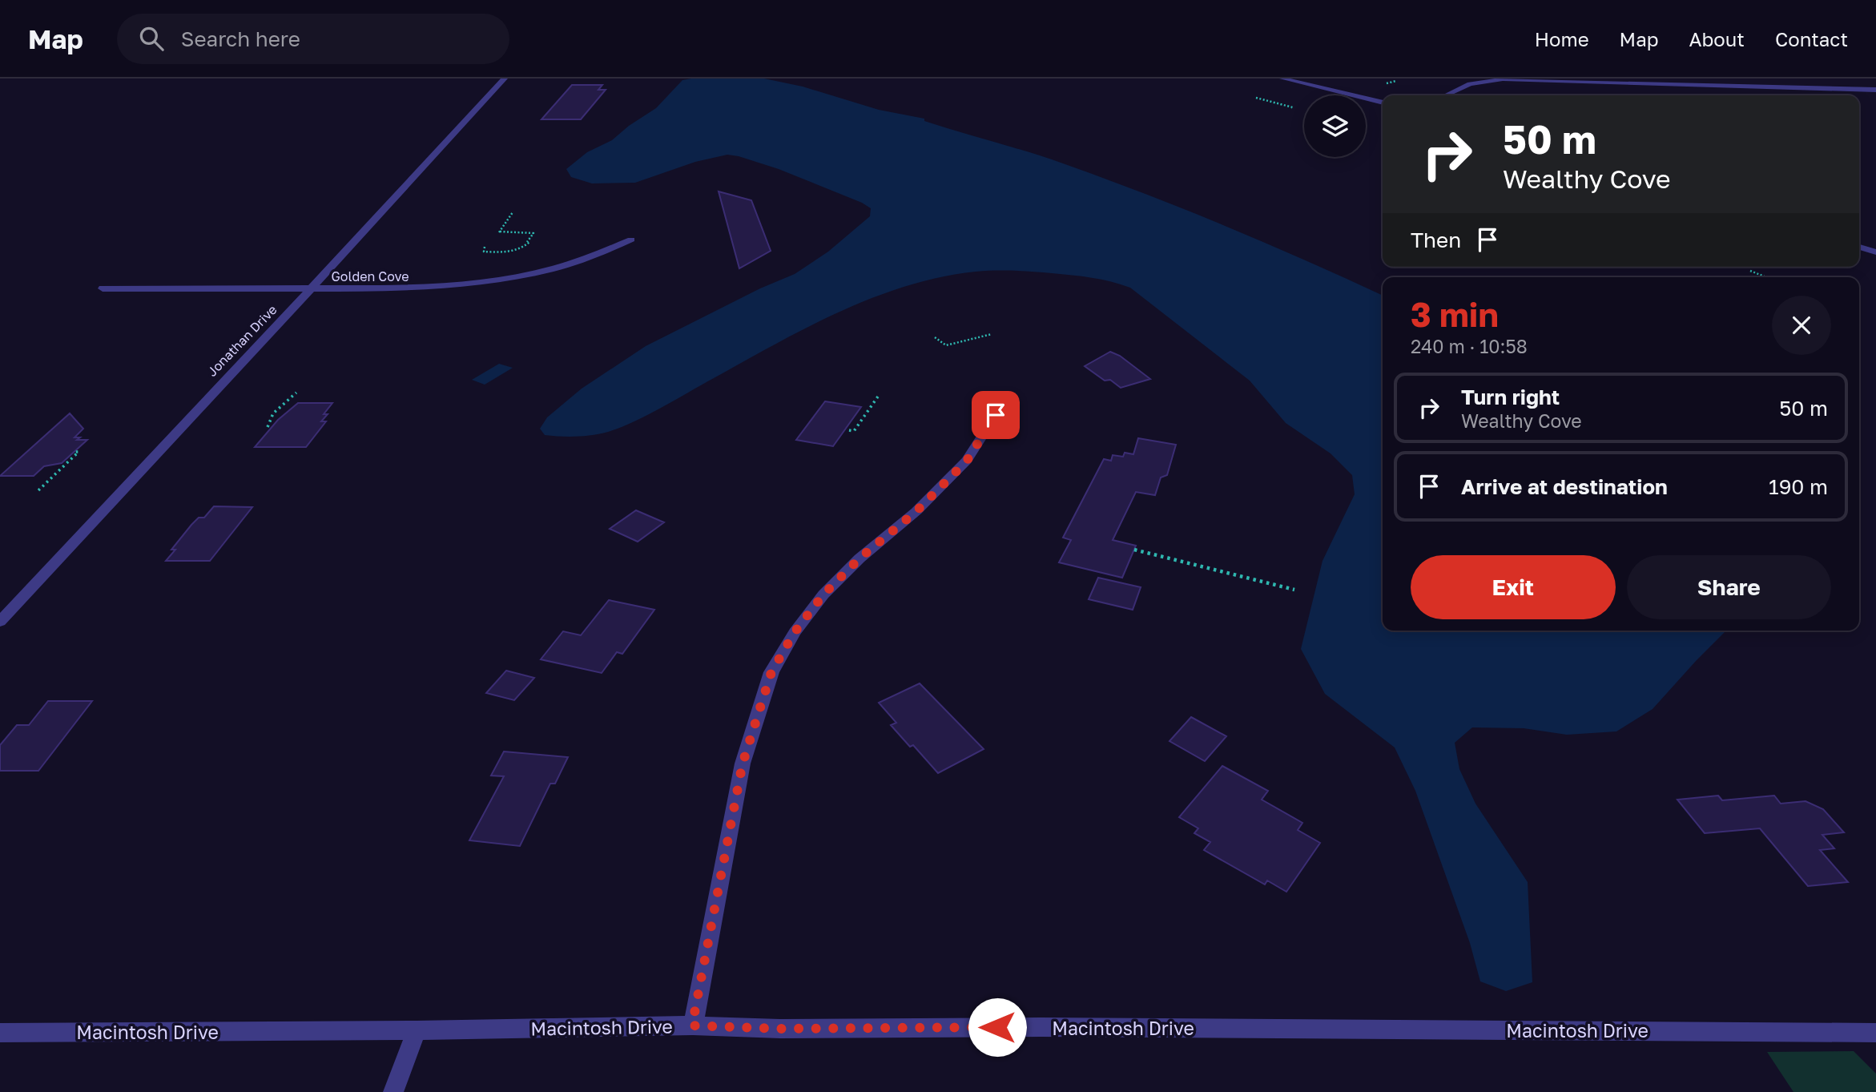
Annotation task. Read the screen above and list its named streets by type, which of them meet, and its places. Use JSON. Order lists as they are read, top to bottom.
{
  "streets": {
    "street": ["Golden Cove", "Jonathan Drive", "Macintosh Drive"]
  },
  "crossings": [
    ["Golden Cove", "Jonathan Drive"]
  ],
  "page": {
    "header": "Map",
    "search": "Search here",
    "nav": [
      "Home",
      "Map",
      "About",
      "Contact"
    ],
    "turn": ["50 m", "Wealthy Cove"],
    "then": "Then",
    "heading": ["3 min", "240 m · 10:58"],
    "list": [
      {
        "name": "Turn right",
        "note": "Wealthy Cove",
        "value": "50 m"
      },
      {
        "name": "Arrive at destination",
        "value": "190 m"
      }
    ],
    "buttons": ["Exit", "Share"]
  }
}
